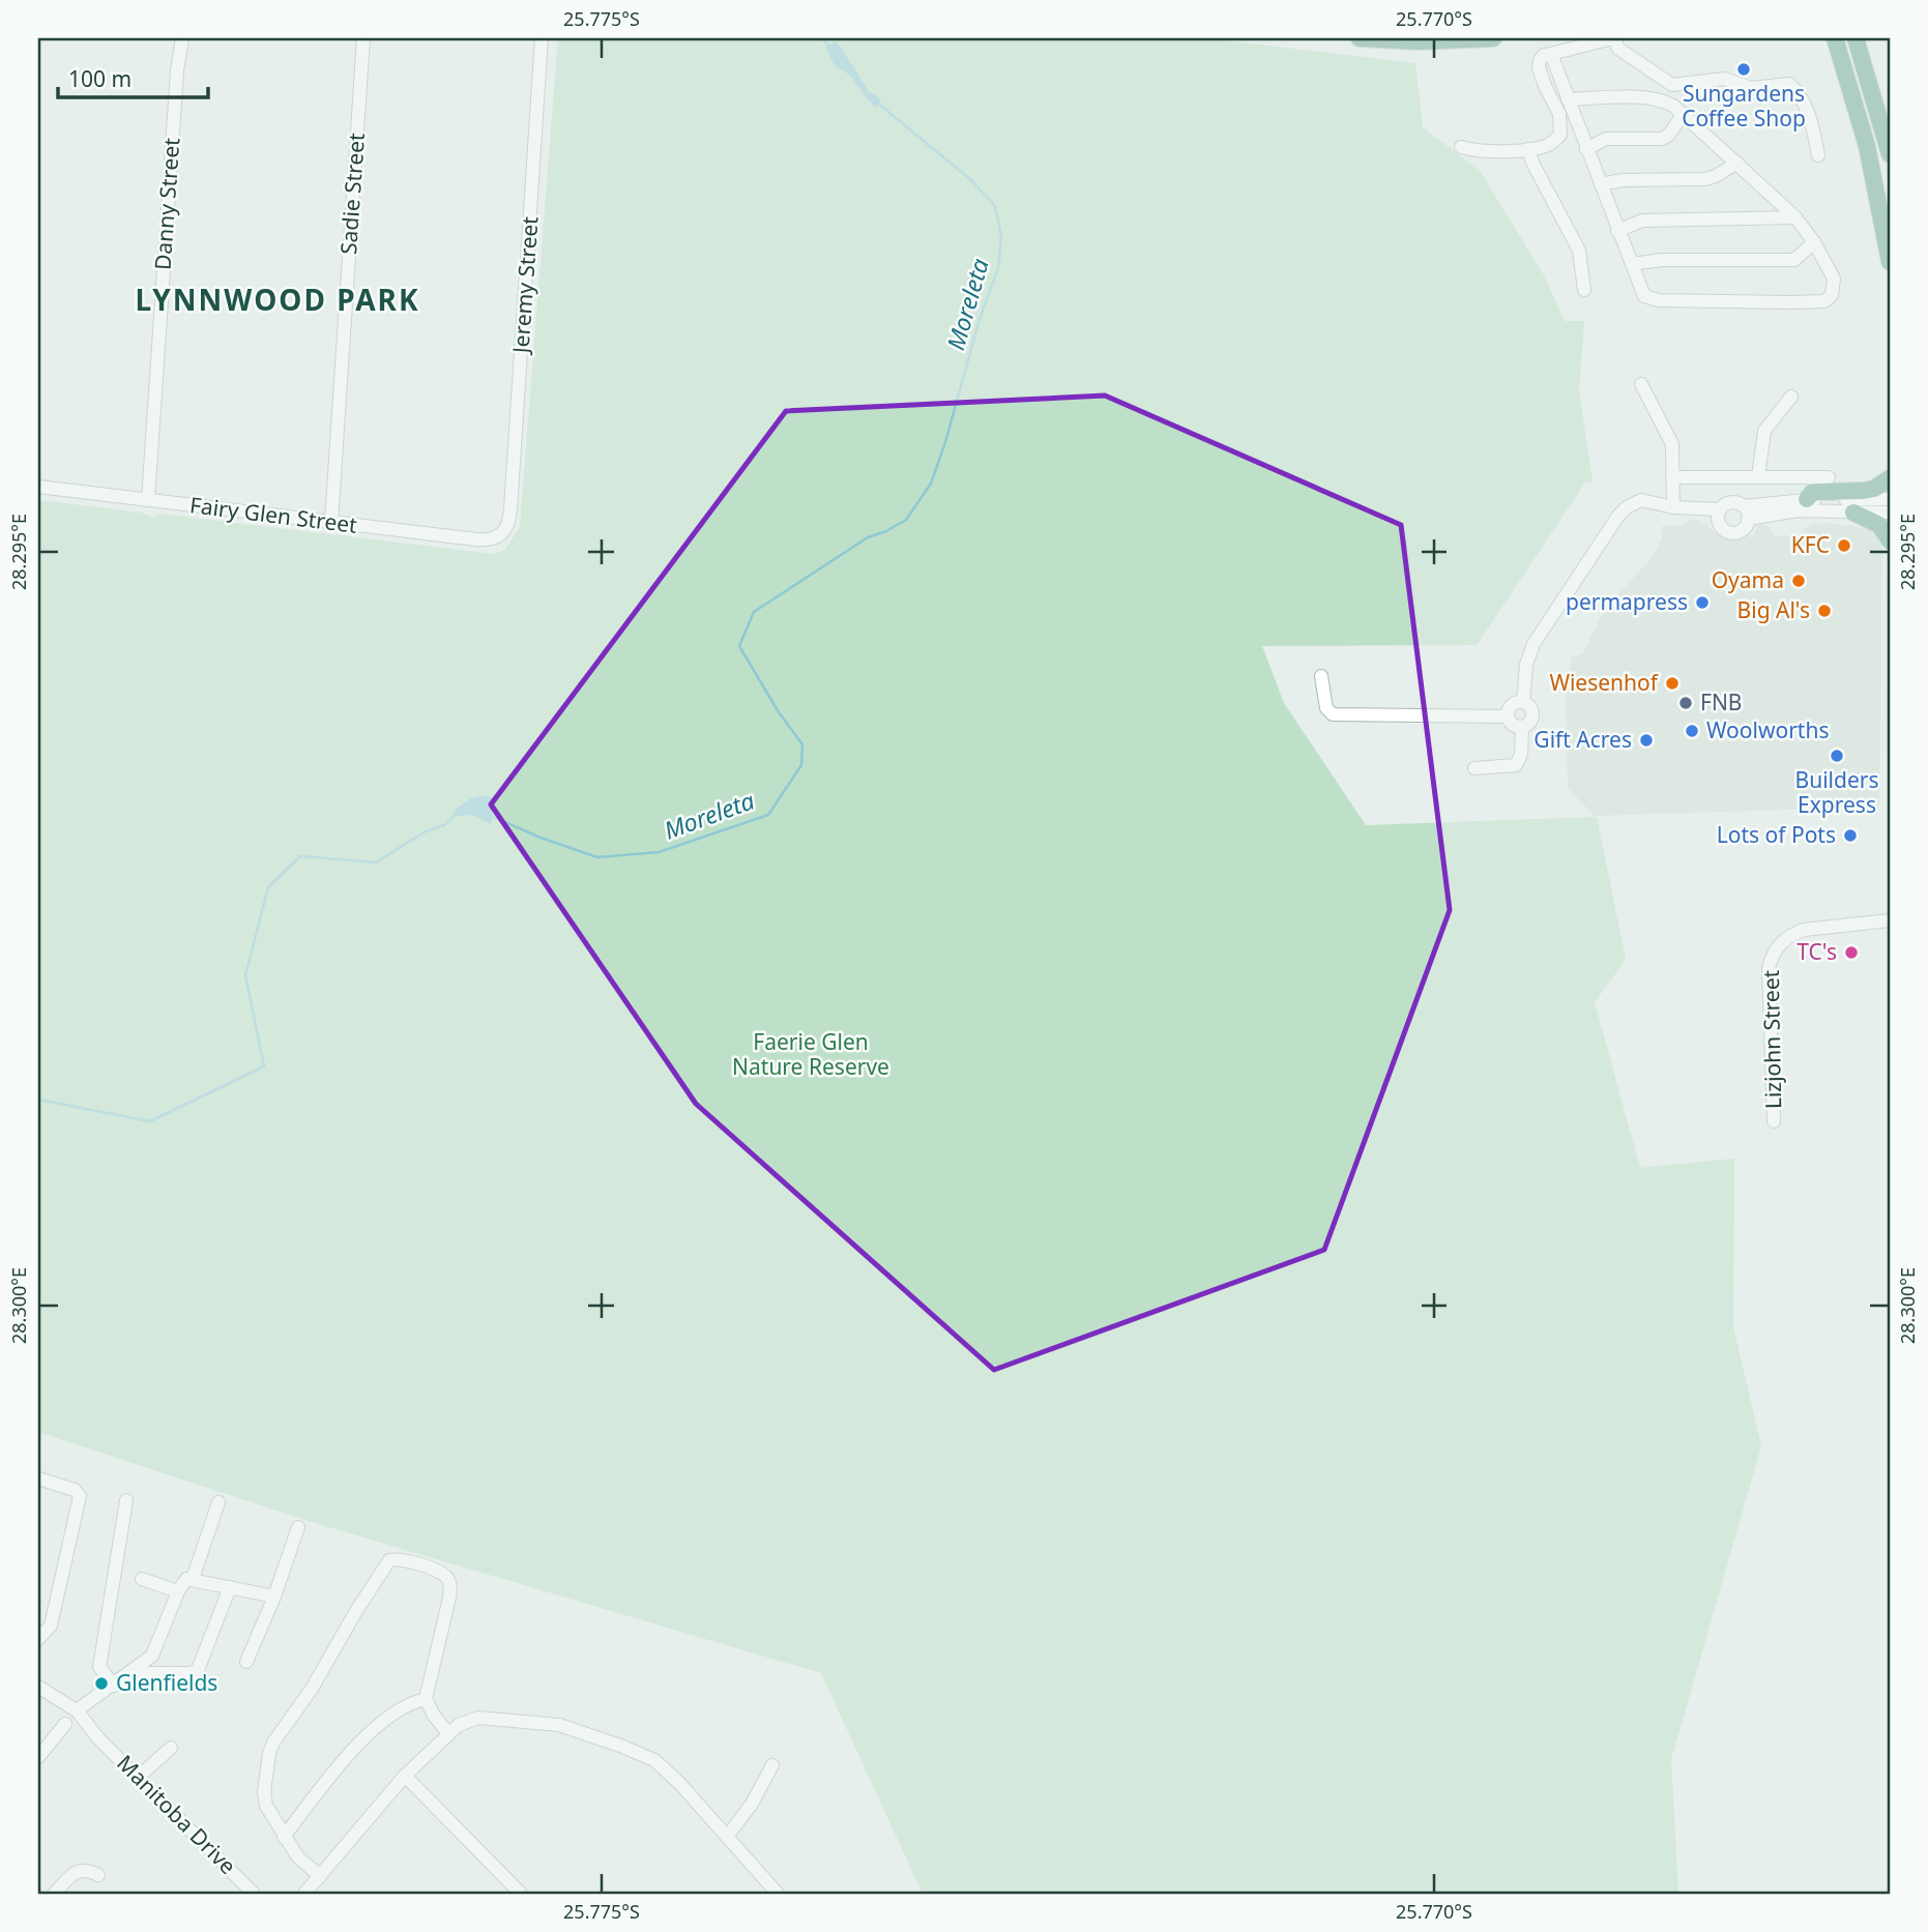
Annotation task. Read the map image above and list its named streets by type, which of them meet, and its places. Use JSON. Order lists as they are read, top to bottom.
{
  "streets": {
    "street": [
      "Sadie Street",
      "Danny Street",
      "Jeremy Street",
      "Fairy Glen Street",
      "Lizjohn Street",
      "Manitoba Drive"
    ]
  },
  "crossings": [
    ["Sadie Street", "Fairy Glen Street"],
    ["Danny Street", "Fairy Glen Street"],
    ["Jeremy Street", "Fairy Glen Street"]
  ],
  "districts": ["LYNNWOOD PARK"],
  "water": ["Moreleta"],
  "parks": ["Faerie Glen Nature Reserve"],
  "places": [
    "Sungardens Coffee Shop",
    "KFC",
    "Oyama",
    "permapress",
    "Big Al's",
    "Wiesenhof",
    "FNB",
    "Woolworths",
    "Gift Acres",
    "Builders Express",
    "Lots of Pots",
    "TC's",
    "Glenfields"
  ],
  "scale_bar": "100 m",
  "coordinates": [
    "25.775°S",
    "25.770°S",
    "28.295°E",
    "28.300°E"
  ]
}
